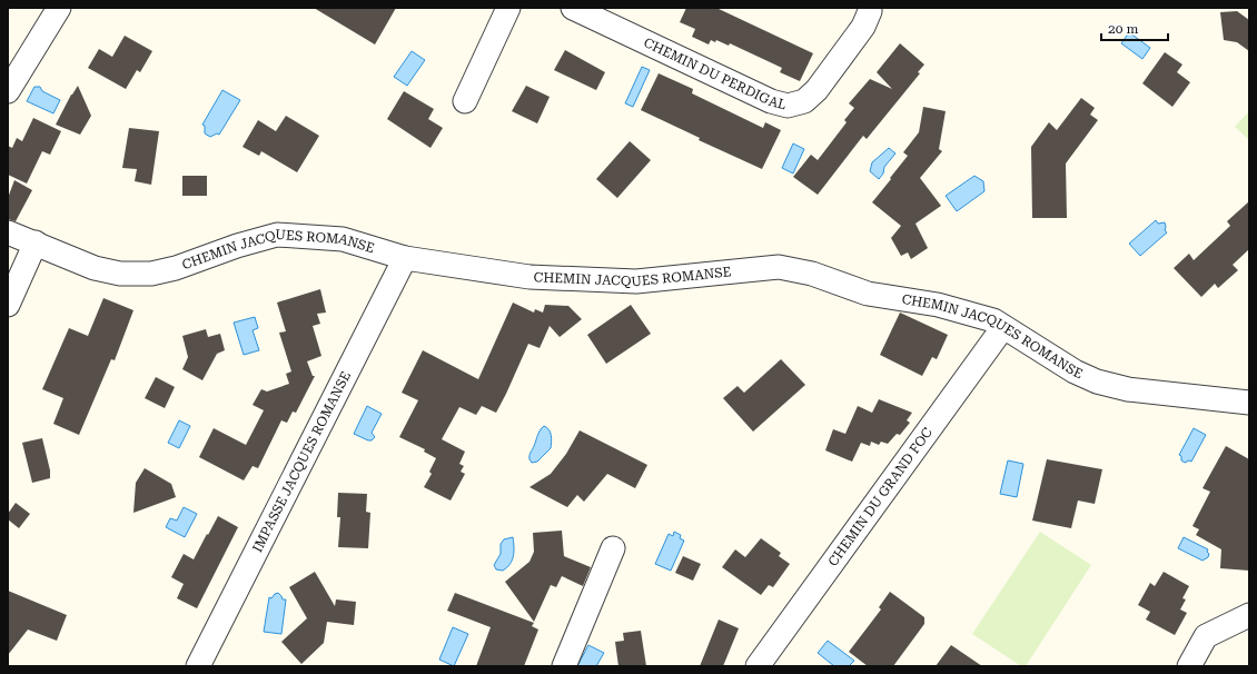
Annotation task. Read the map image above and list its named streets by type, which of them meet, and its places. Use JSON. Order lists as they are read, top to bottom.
{
  "streets": {
    "street": [
      "CHEMIN DU PERDIGAL",
      "CHEMIN JACQUES ROMANSE",
      "IMPASSE JACQUES ROMANSE",
      "CHEMIN DU GRAND FOC"
    ]
  },
  "crossings": [
    ["CHEMIN JACQUES ROMANSE", "IMPASSE JACQUES ROMANSE"],
    ["CHEMIN JACQUES ROMANSE", "CHEMIN DU GRAND FOC"]
  ],
  "scale_bar": "20 m"
}
